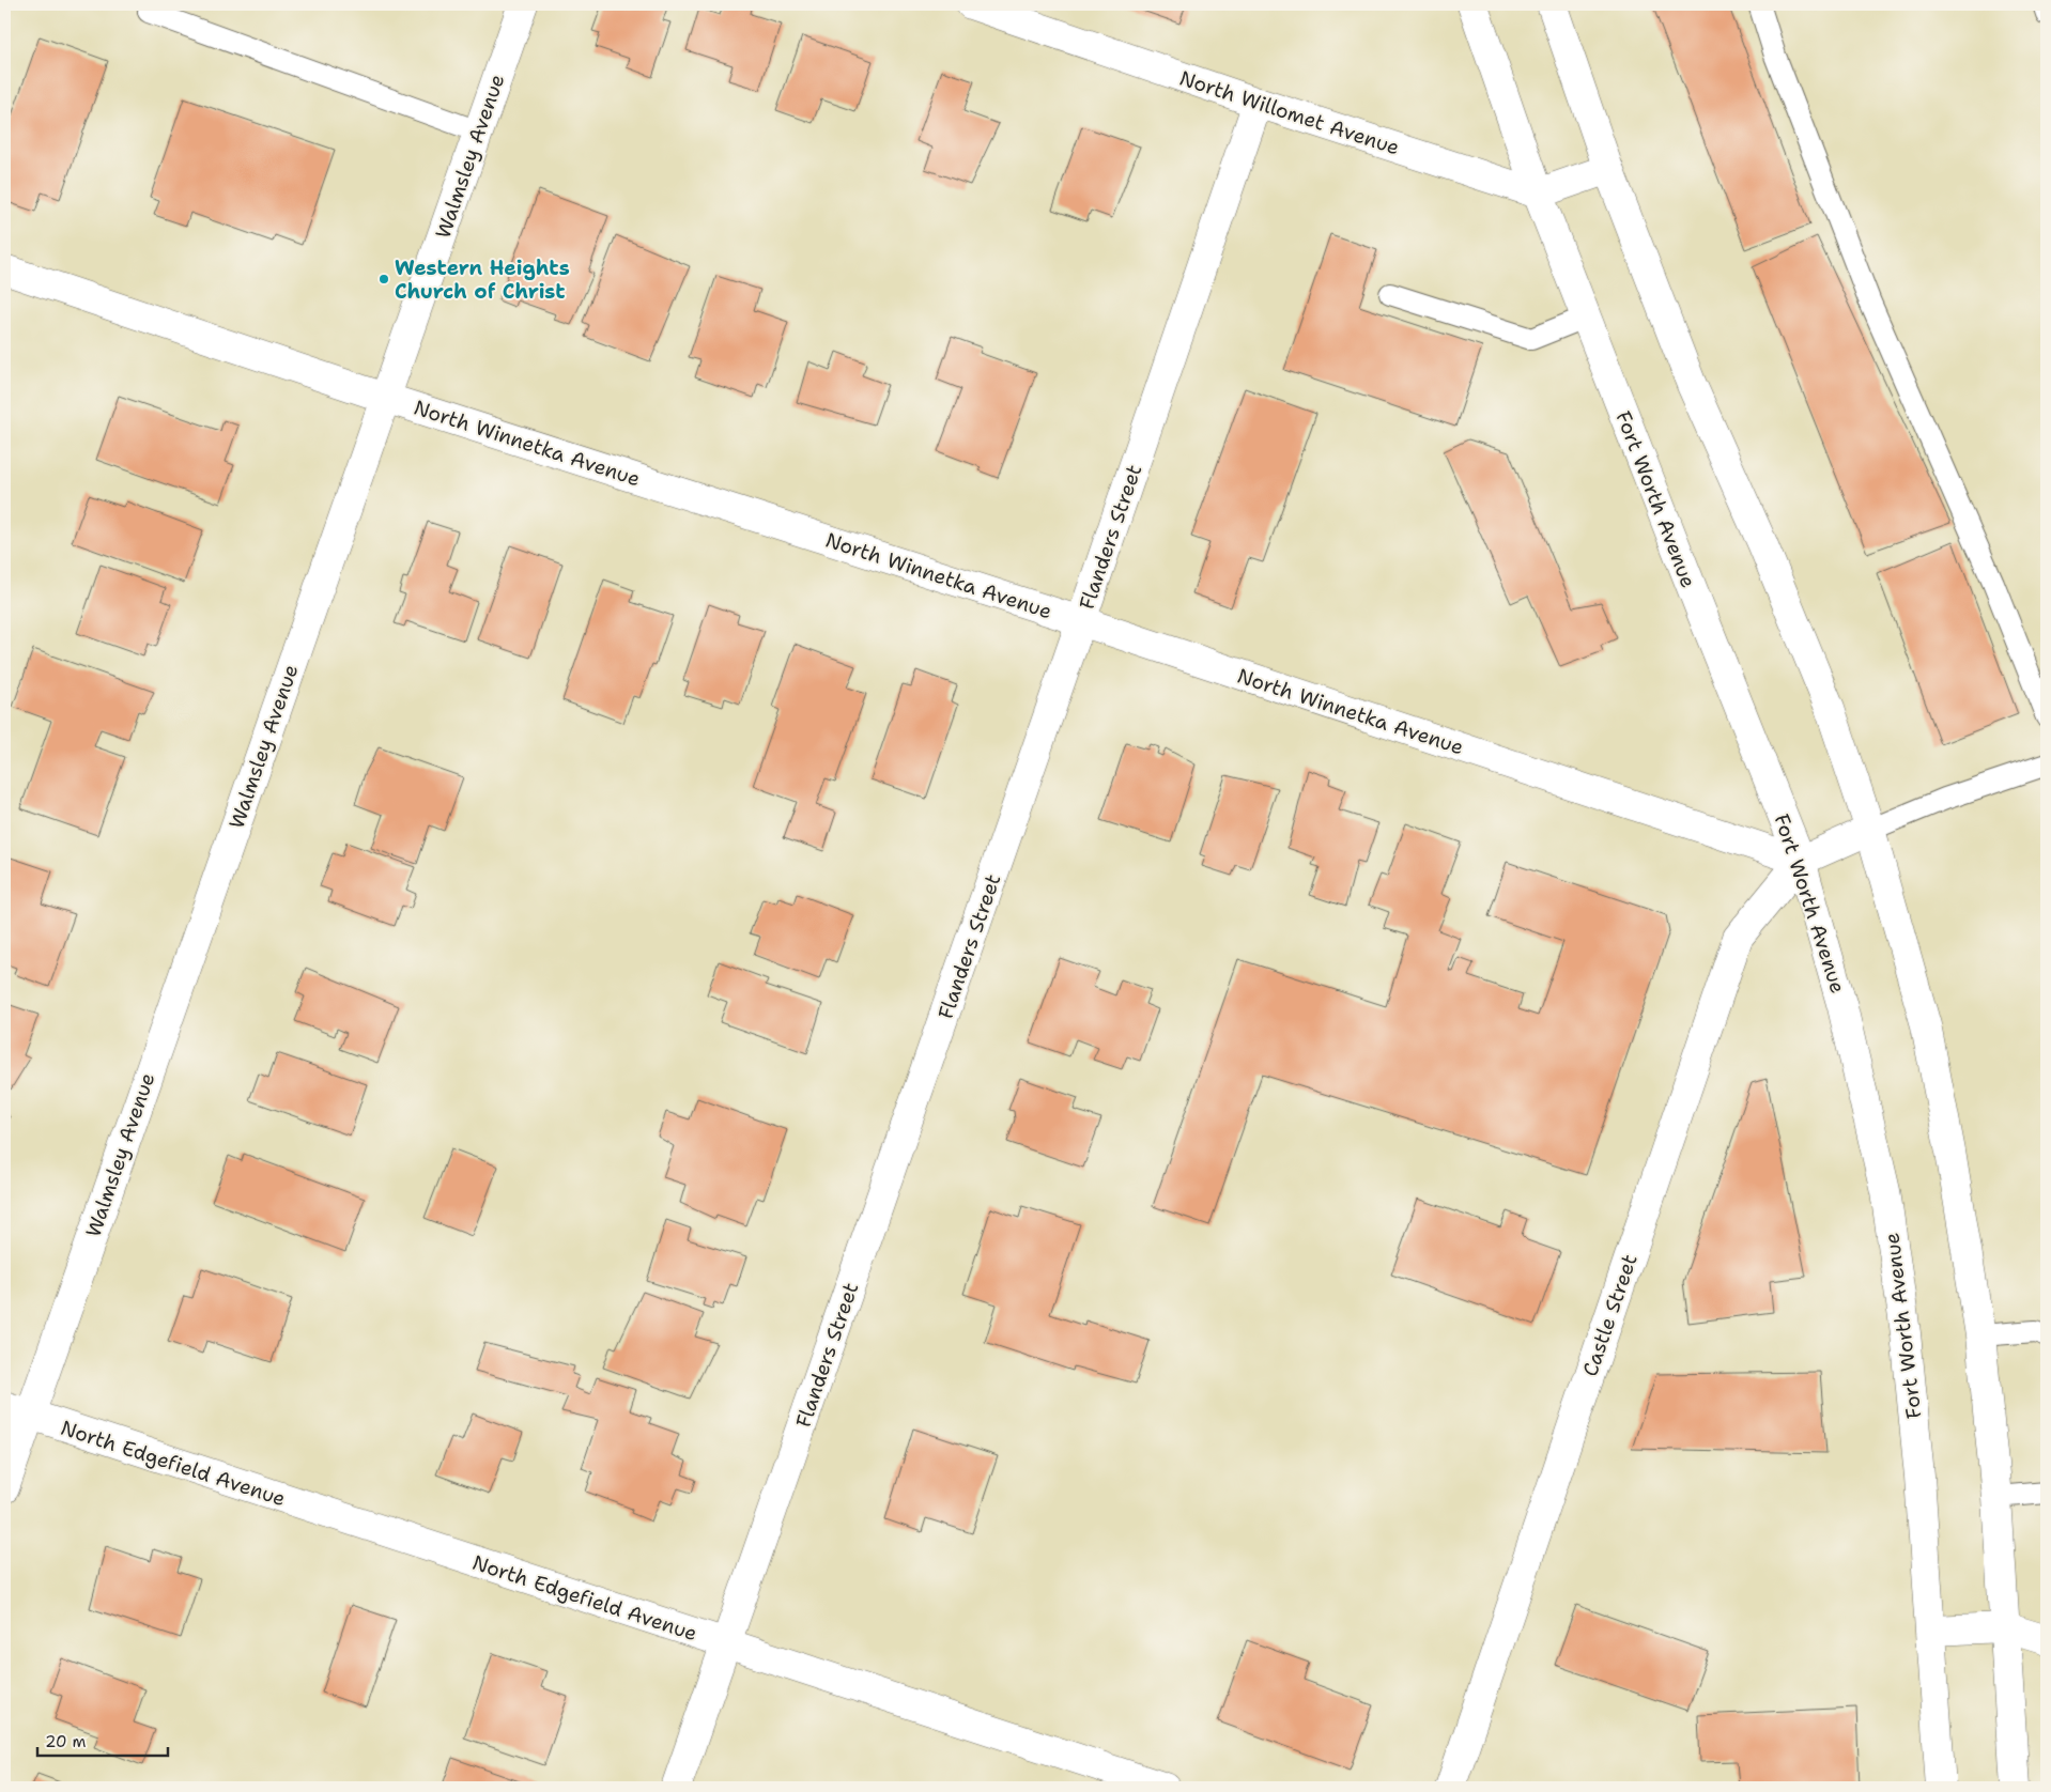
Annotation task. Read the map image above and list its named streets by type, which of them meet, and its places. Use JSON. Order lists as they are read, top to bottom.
{
  "streets": {
    "street": [
      "North Willomet Avenue",
      "Walmsley Avenue",
      "North Winnetka Avenue",
      "Fort Worth Avenue",
      "Flanders Street",
      "Castle Street",
      "North Edgefield Avenue"
    ]
  },
  "crossings": [
    ["North Willomet Avenue", "Fort Worth Avenue"],
    ["North Willomet Avenue", "Flanders Street"],
    ["Walmsley Avenue", "North Winnetka Avenue"],
    ["Walmsley Avenue", "North Edgefield Avenue"],
    ["North Winnetka Avenue", "Fort Worth Avenue"],
    ["North Winnetka Avenue", "Flanders Street"],
    ["North Winnetka Avenue", "Castle Street"],
    ["Fort Worth Avenue", "Castle Street"],
    ["Flanders Street", "North Edgefield Avenue"]
  ],
  "places": ["Western Heights Church of Christ"],
  "scale_bar": "20 m"
}
